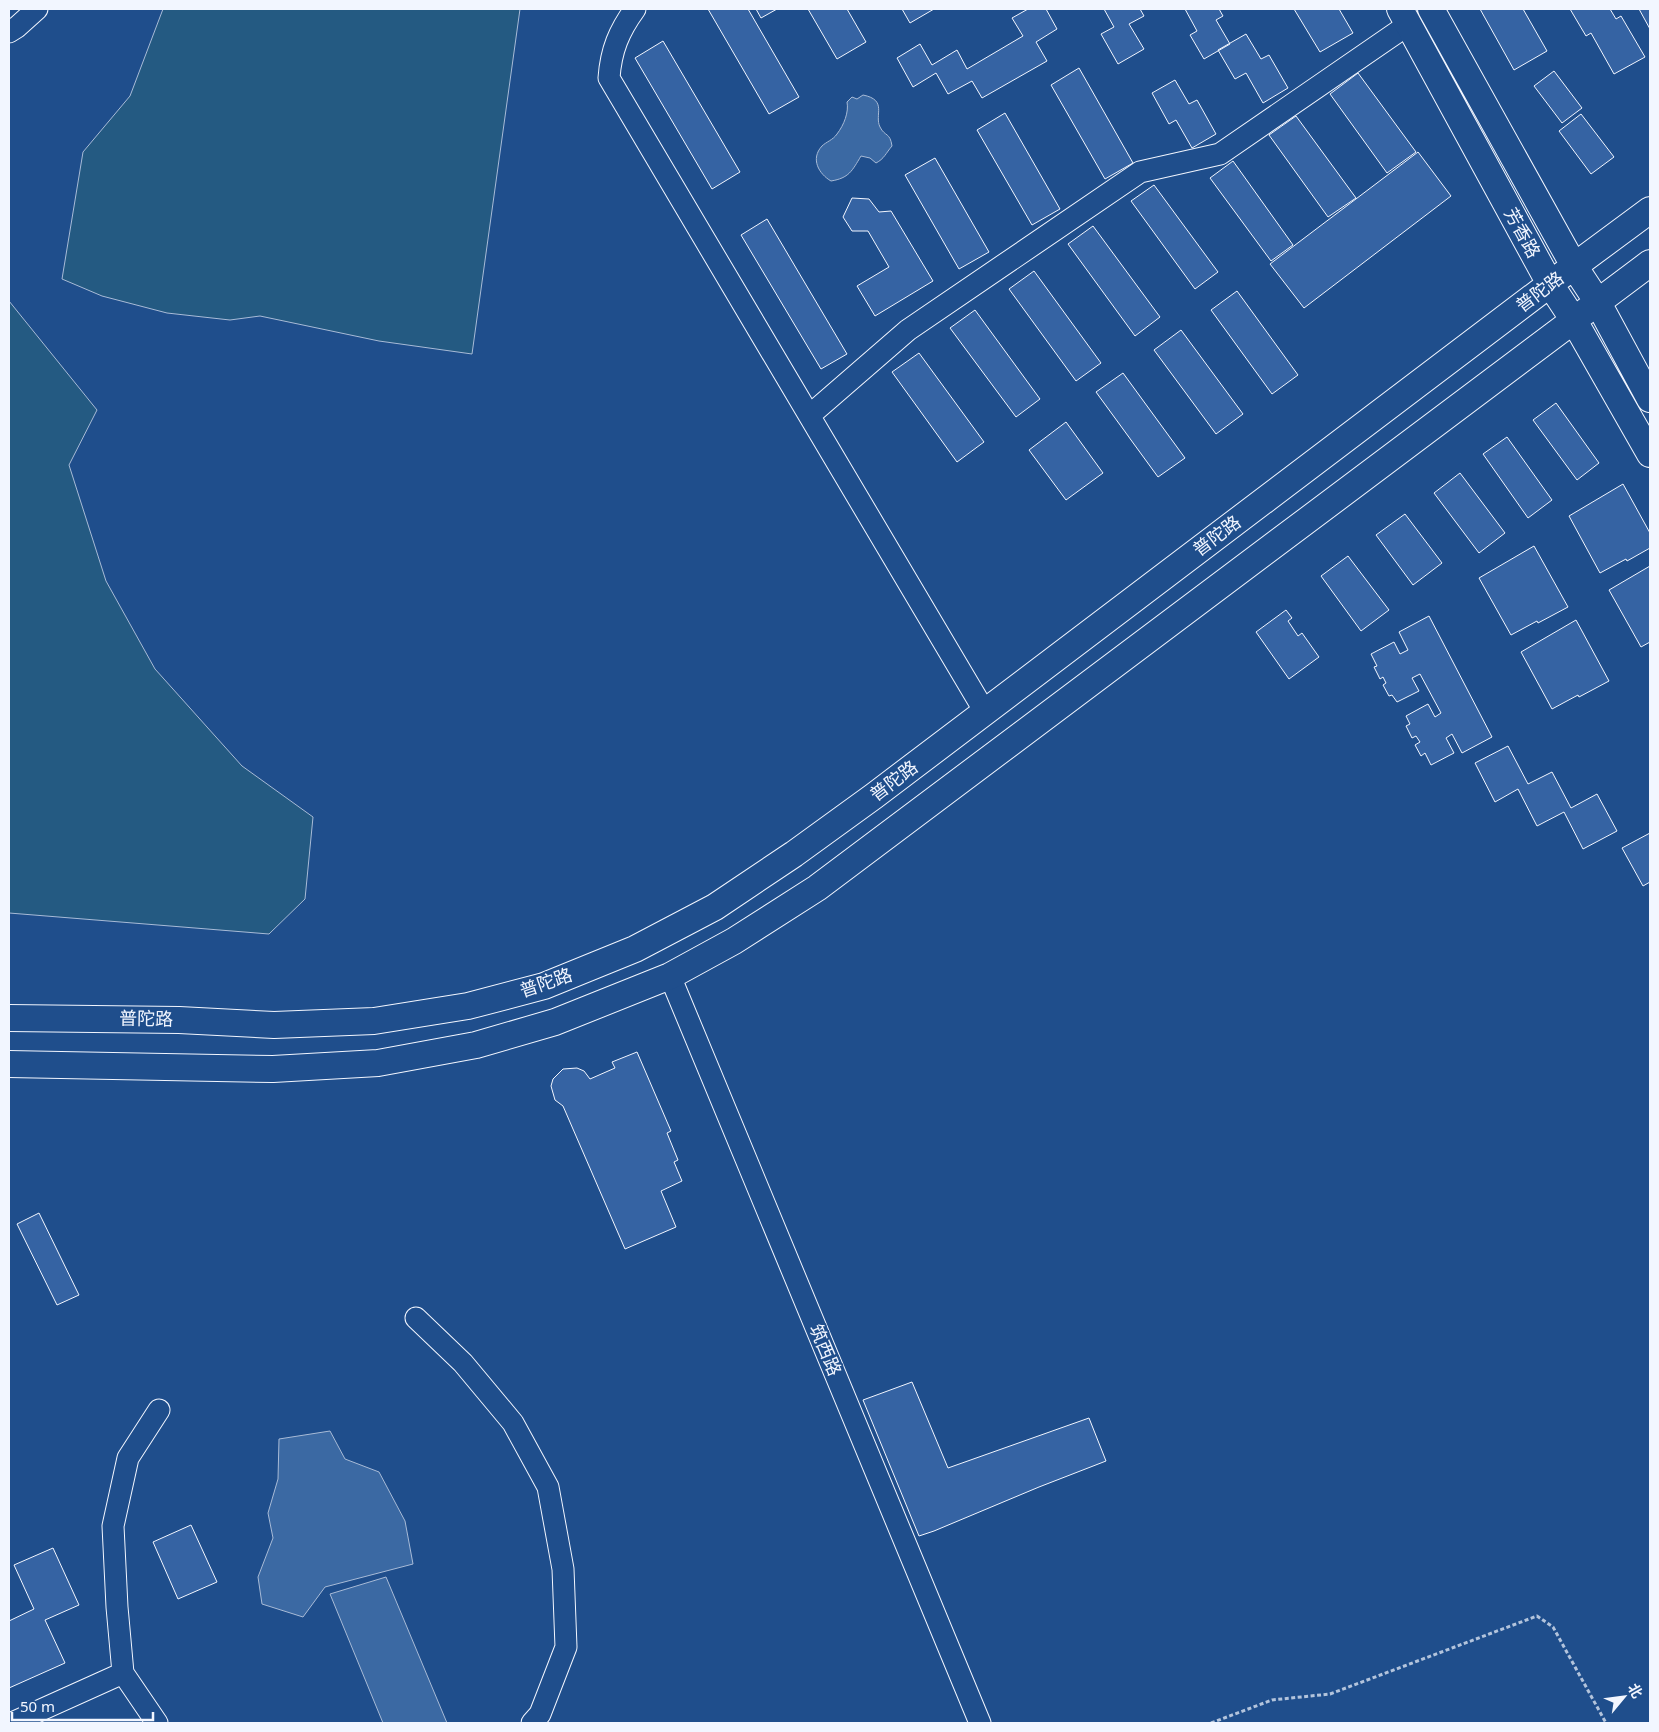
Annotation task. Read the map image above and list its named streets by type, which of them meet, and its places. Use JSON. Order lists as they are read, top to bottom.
{
  "streets": {
    "main road": ["芳香路", "普陀路"],
    "street": ["筑西路"]
  },
  "crossings": [
    ["芳香路", "普陀路"]
  ],
  "scale_bar": "50 m",
  "north": "top right"
}
